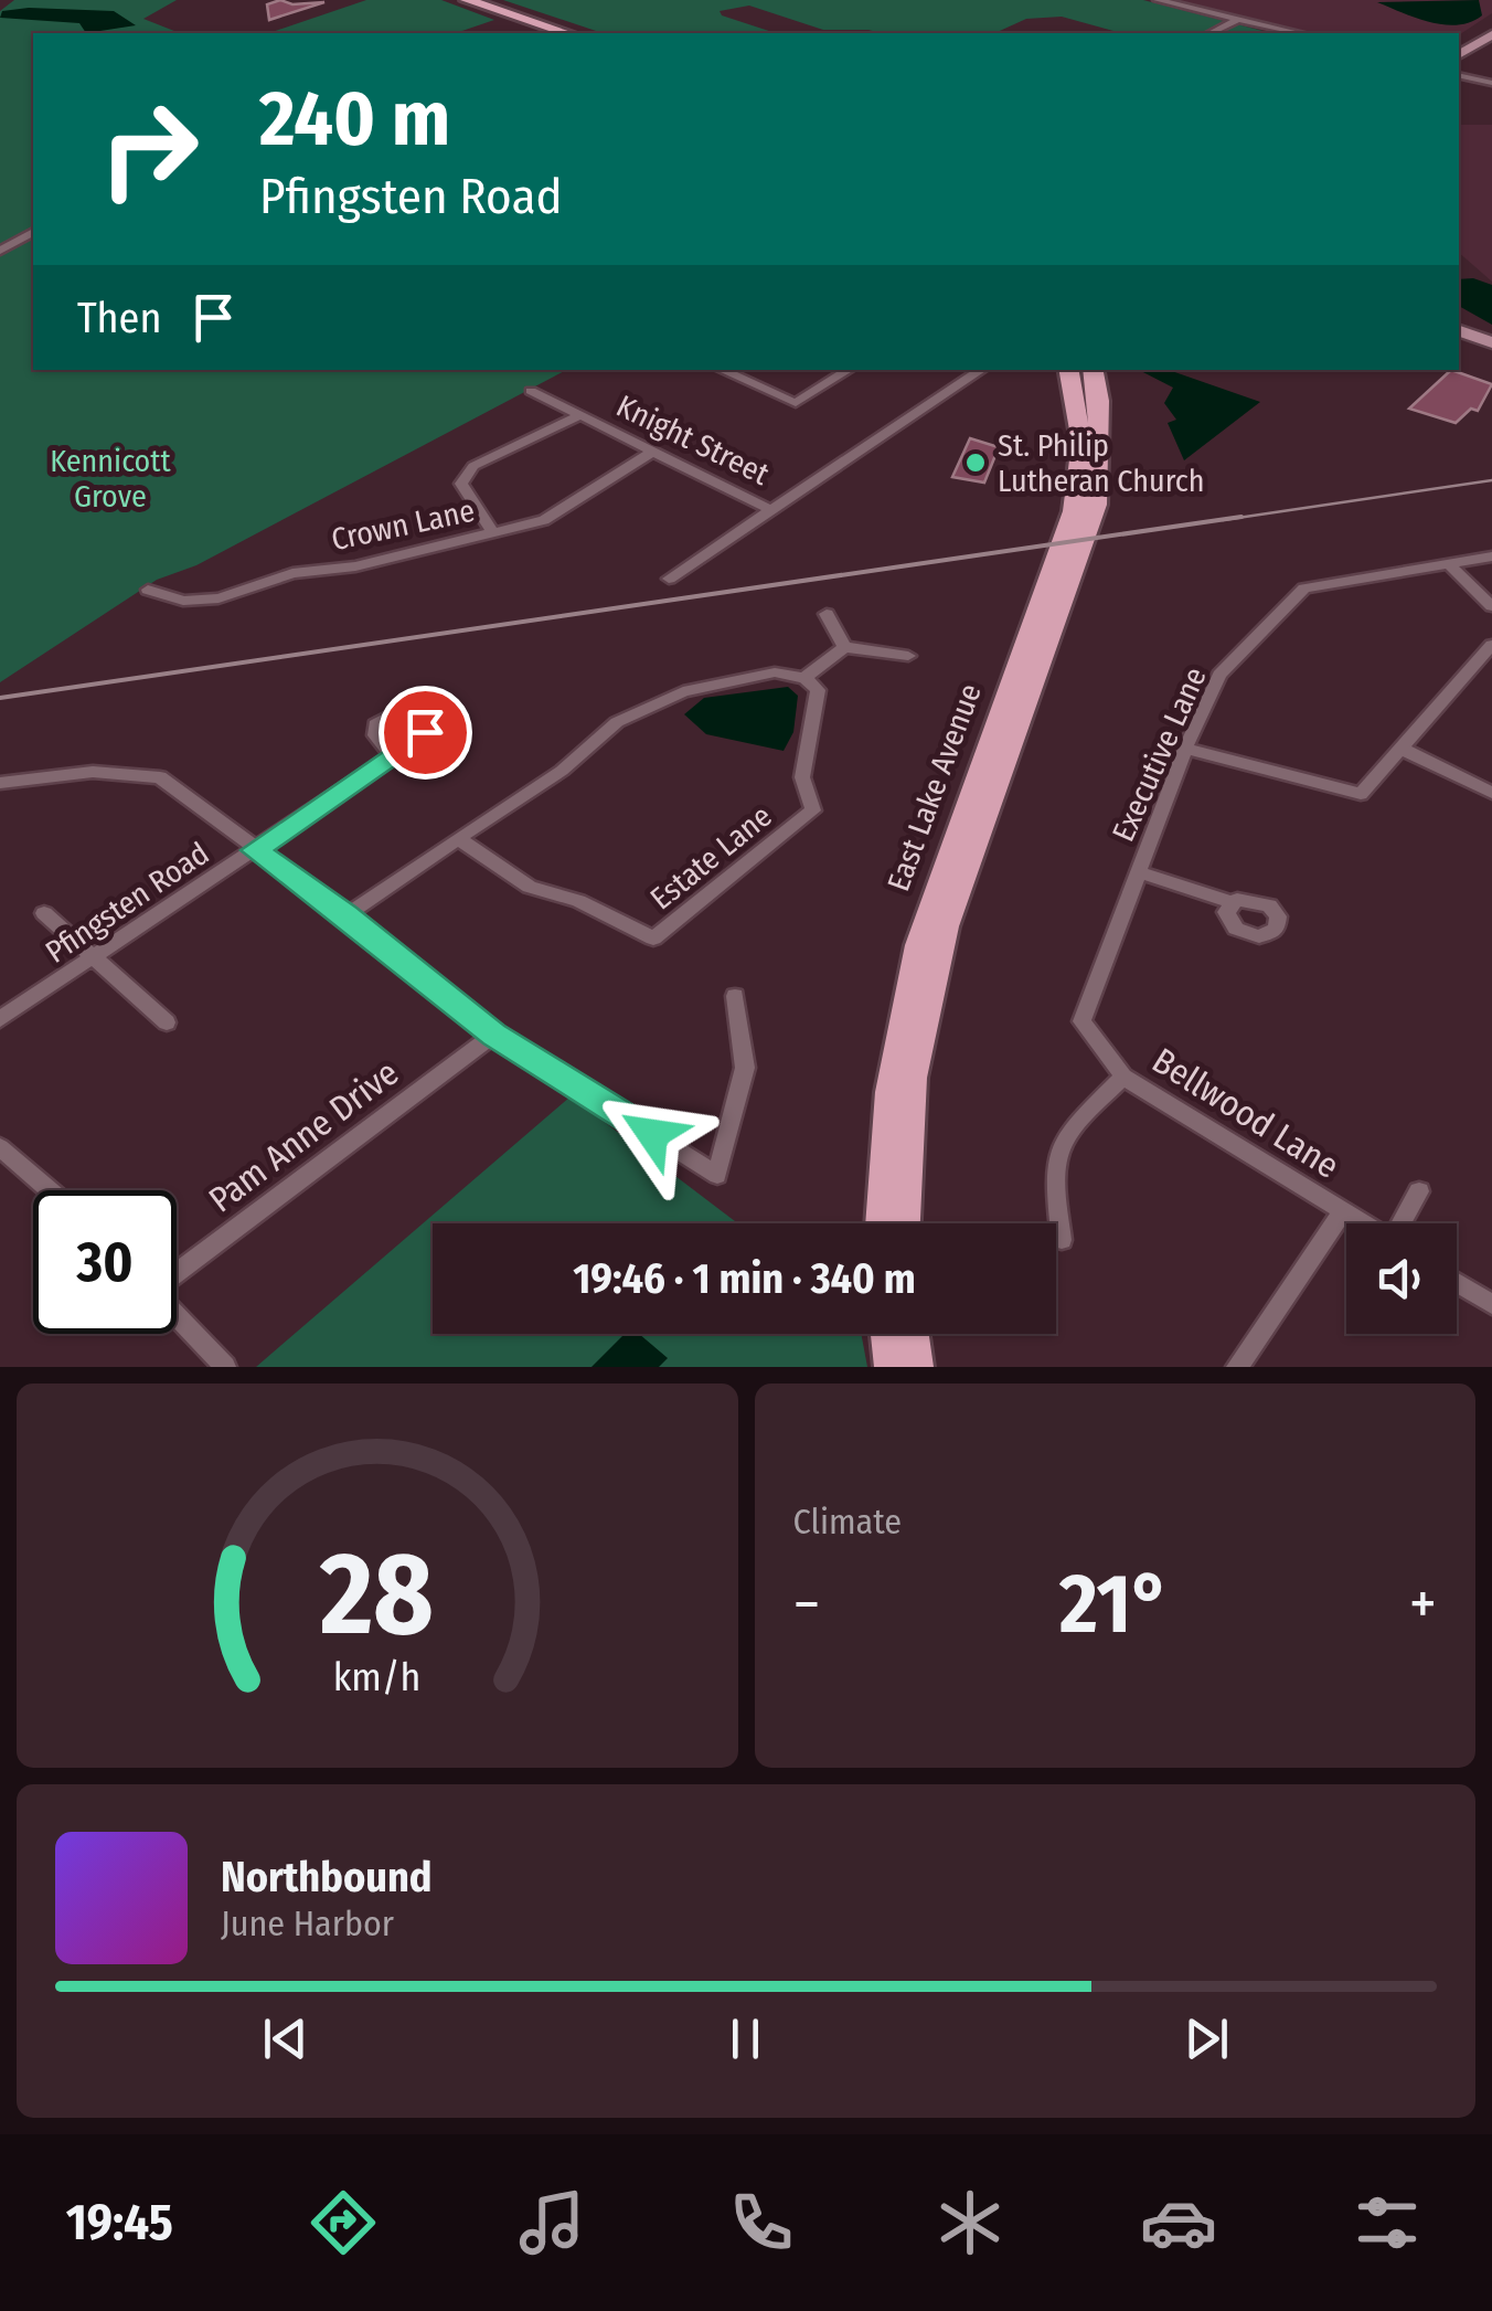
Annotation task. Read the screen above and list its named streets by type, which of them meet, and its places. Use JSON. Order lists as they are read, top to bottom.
{
  "streets": {
    "main road": ["East Lake Avenue"],
    "street": [
      "Knight Street",
      "Crown Lane",
      "Executive Lane",
      "Estate Lane",
      "Pfingsten Road",
      "Bellwood Lane",
      "Pam Anne Drive"
    ]
  },
  "crossings": [
    ["Knight Street", "Crown Lane"],
    ["Executive Lane", "Bellwood Lane"]
  ],
  "parks": ["Kennicott Grove"],
  "places": ["St. Philip Lutheran Church"],
  "page": {
    "turn": ["240 m", "Pfingsten Road"],
    "then": "Then",
    "limit": "30",
    "trip": "19:46 · 1 min · 340 m",
    "tile": "Climate",
    "heat": ["−", "21°", "+"],
    "song": ["Northbound", "June Harbor"],
    "tabs": "19:45",
    "gauge": ["28", "km/h"]
  }
}
